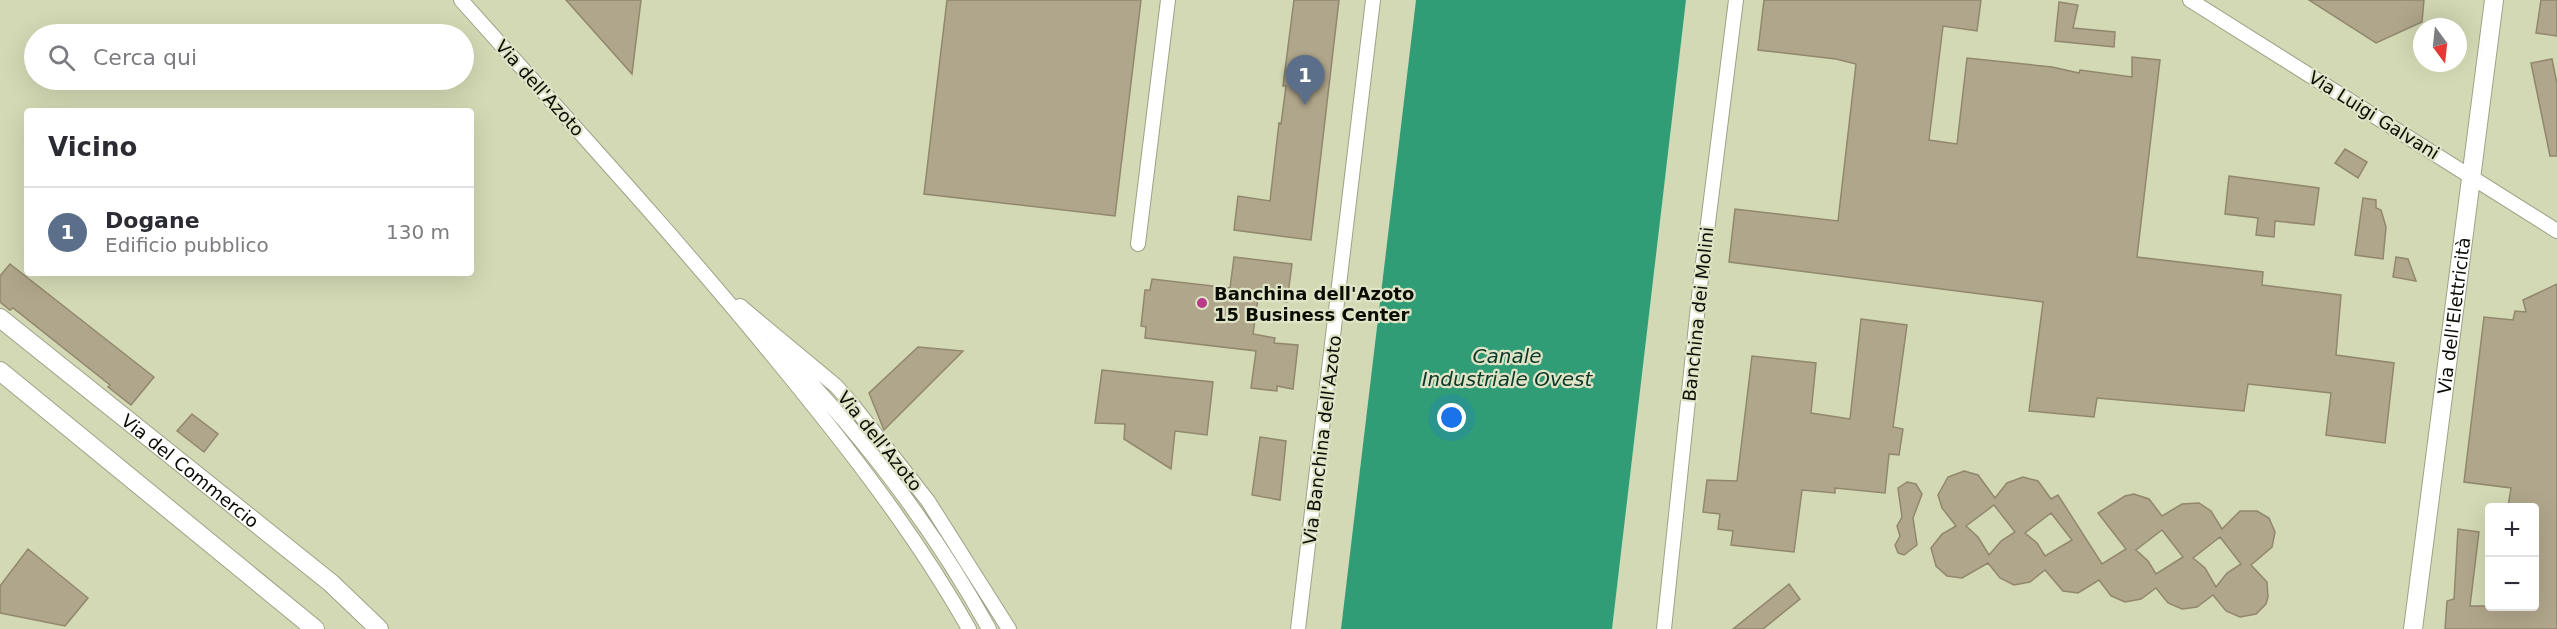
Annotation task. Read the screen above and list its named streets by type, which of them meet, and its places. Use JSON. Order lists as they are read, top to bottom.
{
  "streets": {
    "street": [
      "Via dell'Azoto",
      "Via Luigi Galvani",
      "Banchina dei Molini",
      "Via dell'Elettricità",
      "Via Banchina dell'Azoto",
      "Via del Commercio"
    ]
  },
  "crossings": [
    ["Via Luigi Galvani", "Via dell'Elettricità"]
  ],
  "water": ["Canale Industriale Ovest"],
  "places": ["Banchina dell'Azoto 15 Business Center"],
  "north": "bottom",
  "page": {
    "search": "Cerca qui",
    "pins": "1",
    "heading": "Vicino",
    "list": [
      {
        "mark": "1",
        "name": "Dogane",
        "note": "Edificio pubblico",
        "value": "130 m"
      }
    ],
    "map_buttons": ["+", "−"]
  }
}
